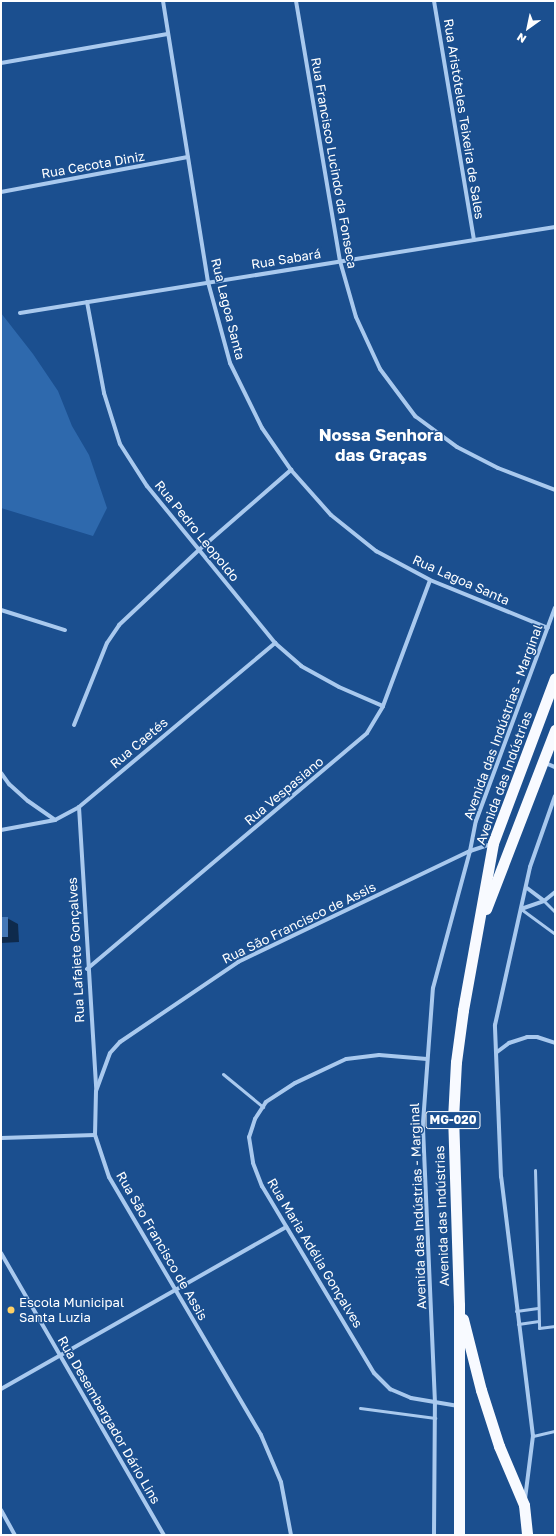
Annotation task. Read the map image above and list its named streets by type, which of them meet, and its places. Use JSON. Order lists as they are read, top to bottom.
{
  "streets": {
    "highway": ["Avenida das Indústrias", "MG-020"],
    "street": [
      "Rua Aristóteles Teixeira de Sales",
      "Rua Francisco Lucindo da Fonseca",
      "Rua Cecota Diniz",
      "Rua Sabará",
      "Rua Lagoa Santa",
      "Rua Pedro Leopoldo",
      "Avenida das Indústrias - Marginal",
      "Rua Caetés",
      "Rua Vespasiano",
      "Rua São Francisco de Assis",
      "Rua Lafaiete Gonçalves",
      "Rua Maria Adélia Gonçalves",
      "Rua Desembargador Dário Lins"
    ]
  },
  "crossings": [
    ["Rua Aristóteles Teixeira de Sales", "Rua Sabará"],
    ["Rua Francisco Lucindo da Fonseca", "Rua Sabará"],
    ["Rua Cecota Diniz", "Rua Lagoa Santa"],
    ["Rua Sabará", "Rua Lagoa Santa"],
    ["Rua Sabará", "Rua Pedro Leopoldo"],
    ["Rua Lagoa Santa", "Avenida das Indústrias - Marginal"],
    ["Rua Lagoa Santa", "Rua Vespasiano"],
    ["Rua Pedro Leopoldo", "Rua Caetés"],
    ["Rua Pedro Leopoldo", "Rua Vespasiano"],
    ["Avenida das Indústrias - Marginal", "Rua São Francisco de Assis"],
    ["Avenida das Indústrias - Marginal", "Rua Maria Adélia Gonçalves"],
    ["Rua Caetés", "Rua Lafaiete Gonçalves"],
    ["Avenida das Indústrias", "Rua São Francisco de Assis"],
    ["Avenida das Indústrias", "Rua Maria Adélia Gonçalves"],
    ["Rua Vespasiano", "Rua Lafaiete Gonçalves"],
    ["Rua São Francisco de Assis", "Rua Lafaiete Gonçalves"]
  ],
  "districts": ["Nossa Senhora das Graças"],
  "places": ["Escola Municipal Santa Luzia"],
  "north": "bottom left"
}
